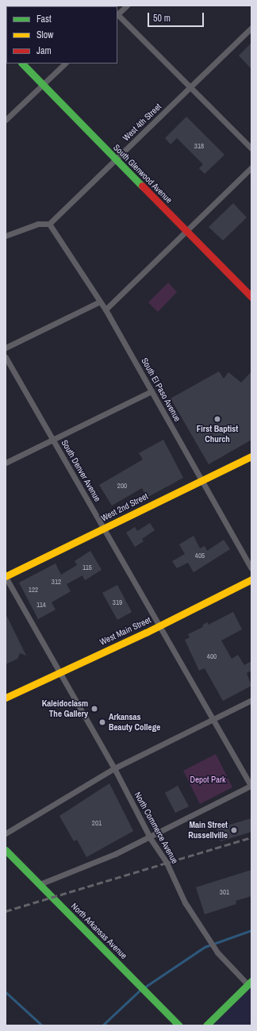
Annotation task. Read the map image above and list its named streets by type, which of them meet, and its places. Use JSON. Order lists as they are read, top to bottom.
{
  "streets": {
    "main road": [
      "South Glenwood Avenue",
      "West 2nd Street",
      "West Main Street",
      "North Arkansas Avenue"
    ],
    "street": [
      "West 4th Street",
      "South El Paso Avenue",
      "South Denver Avenue",
      "North Commerce Avenue"
    ]
  },
  "crossings": [
    ["West 4th Street", "South Glenwood Avenue"],
    ["West 4th Street", "South El Paso Avenue"],
    ["South El Paso Avenue", "West 2nd Street"],
    ["South Denver Avenue", "West 2nd Street"],
    ["South Denver Avenue", "West Main Street"],
    ["West 2nd Street", "North Commerce Avenue"],
    ["West Main Street", "North Commerce Avenue"]
  ],
  "parks": ["Depot Park"],
  "places": [
    "First Baptist Church",
    "Kaleidoclasm The Gallery",
    "Arkansas Beauty College",
    "Main Street Russellville"
  ],
  "house_numbers": [
    "318",
    "200",
    "405",
    "115",
    "312",
    "122",
    "319",
    "114",
    "400",
    "201",
    "301"
  ],
  "legend": ["Fast", "Slow", "Jam"],
  "scale_bar": "50 m"
}
